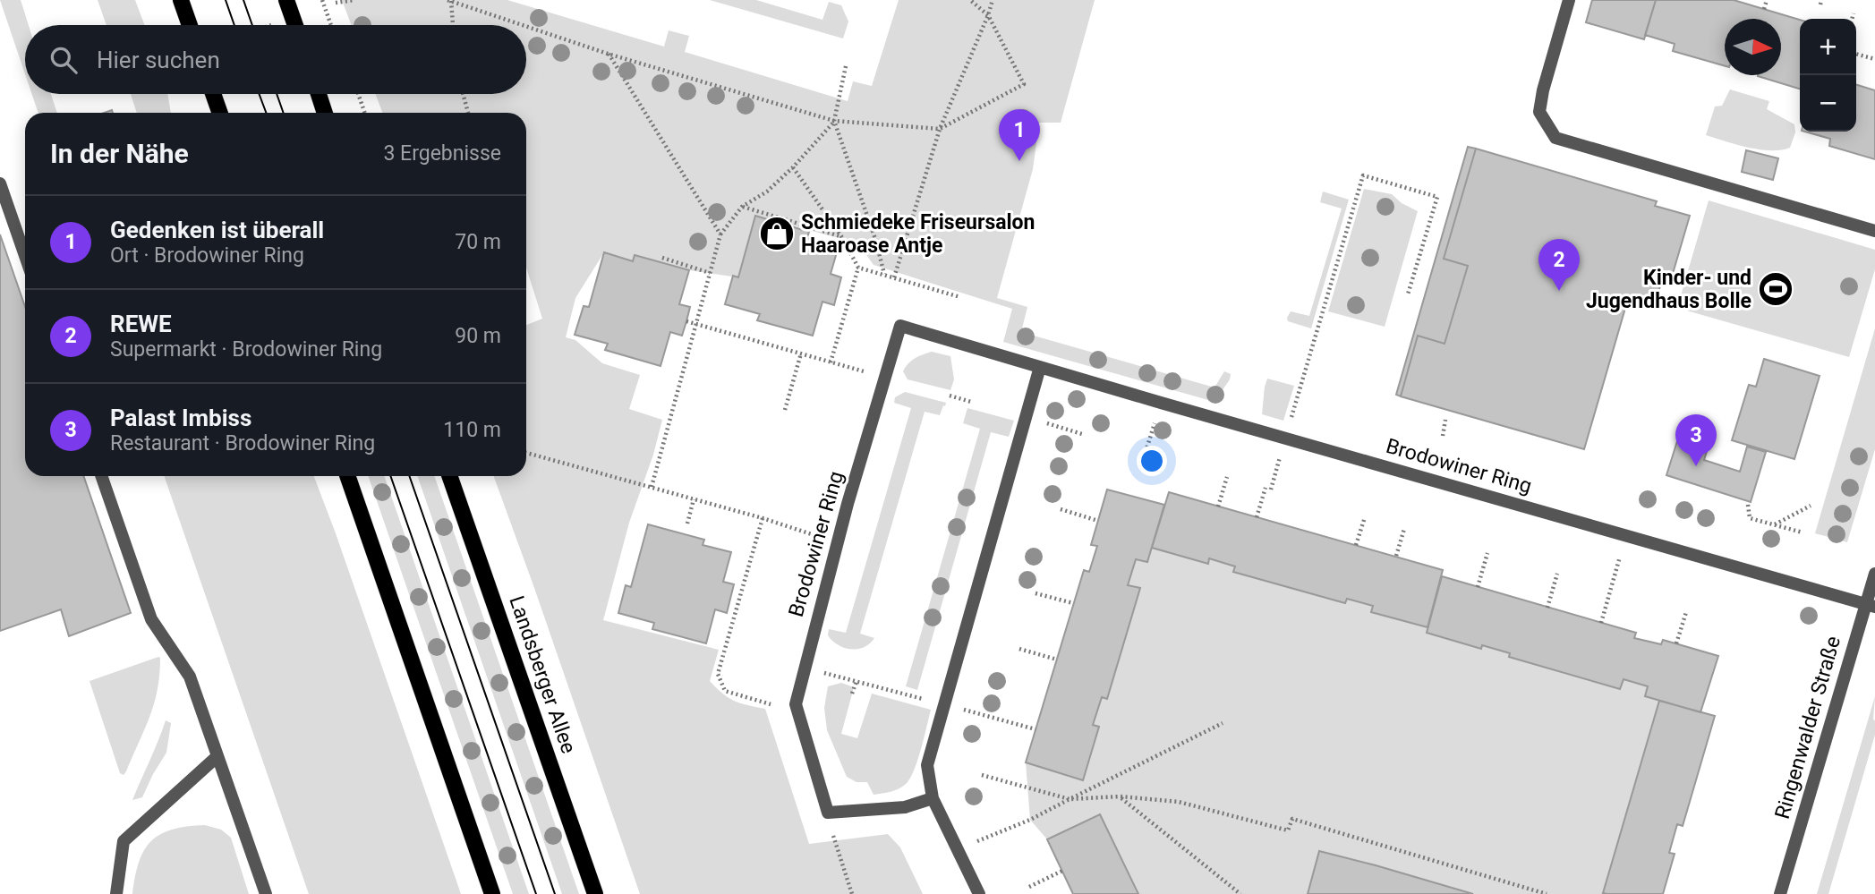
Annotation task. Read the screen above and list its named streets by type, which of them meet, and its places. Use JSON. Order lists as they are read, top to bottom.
{
  "streets": {
    "main road": ["Landsberger Allee"],
    "street": ["Brodowiner Ring", "Ringenwalder Straße"]
  },
  "crossings": [
    ["Brodowiner Ring", "Ringenwalder Straße"]
  ],
  "places": {
    "shop": ["Schmiedeke Friseursalon Haaroase Antje"],
    "sports": ["Kinder- und Jugendhaus Bolle"]
  },
  "north": "right",
  "page": {
    "map_buttons": ["+", "−"],
    "search": "Hier suchen",
    "pins": ["1", "2", "3"],
    "heading": ["In der Nähe", "3 Ergebnisse"],
    "list": [
      {
        "mark": "1",
        "name": "Gedenken ist überall",
        "note": "Ort · Brodowiner Ring",
        "value": "70 m"
      },
      {
        "mark": "2",
        "name": "REWE",
        "note": "Supermarkt · Brodowiner Ring",
        "value": "90 m"
      },
      {
        "mark": "3",
        "name": "Palast Imbiss",
        "note": "Restaurant · Brodowiner Ring",
        "value": "110 m"
      }
    ]
  }
}
